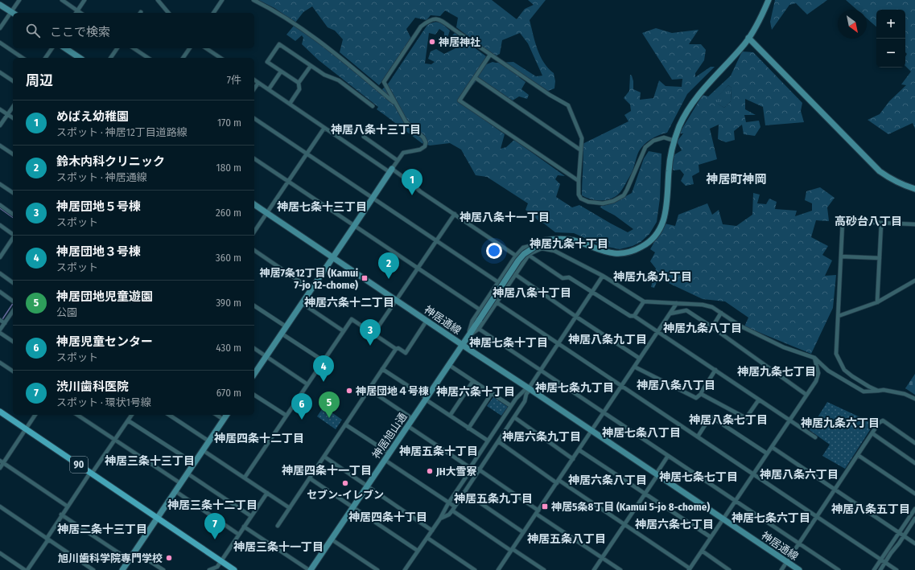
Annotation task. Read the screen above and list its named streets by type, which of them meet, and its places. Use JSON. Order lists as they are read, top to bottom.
{
  "streets": {
    "main road": ["90"],
    "street": ["神居通線", "神居旭山通"]
  },
  "crossings": [
    ["神居通線", "神居旭山通"]
  ],
  "districts": [
    "神居八条十三丁目",
    "神居町神岡",
    "神居七条十三丁目",
    "神居八条十一丁目",
    "高砂台八丁目",
    "神居九条十丁目",
    "神居九条九丁目",
    "神居八条十丁目",
    "神居六条十二丁目",
    "神居九条八丁目",
    "神居八条九丁目",
    "神居七条十丁目",
    "神居九条七丁目",
    "神居八条八丁目",
    "神居七条九丁目",
    "神居六条十丁目",
    "神居八条七丁目",
    "神居九条六丁目",
    "神居七条八丁目",
    "神居六条九丁目",
    "神居四条十二丁目",
    "神居五条十丁目",
    "神居三条十三丁目",
    "神居四条十一丁目",
    "神居八条六丁目",
    "神居七条七丁目",
    "神居六条八丁目",
    "神居五条九丁目",
    "神居三条十二丁目",
    "神居八条五丁目",
    "神居四条十丁目",
    "神居七条六丁目",
    "神居六条七丁目",
    "神居二条十三丁目",
    "神居五条八丁目",
    "神居三条十一丁目"
  ],
  "places": {
    "other": [
      "神居神社",
      "神居団地４号棟",
      "JH大雪寮",
      "セブン-イレブン",
      "旭川歯科学院専門学校"
    ],
    "transit": ["神居7条12丁目 (Kamui 7-jo 12-chome)", "神居5条8丁目 (Kamui 5-jo 8-chome)"]
  },
  "north": "bottom right",
  "page": {
    "map_buttons": ["+", "−"],
    "search": "ここで検索",
    "heading": ["周辺", "7件"],
    "list": [
      {
        "mark": "1",
        "name": "めばえ幼稚園",
        "note": "スポット · 神居12丁目道路線",
        "value": "170 m"
      },
      {
        "mark": "2",
        "name": "鈴木内科クリニック",
        "note": "スポット · 神居通線",
        "value": "180 m"
      },
      {
        "mark": "3",
        "name": "神居団地５号棟",
        "note": "スポット",
        "value": "260 m"
      },
      {
        "mark": "4",
        "name": "神居団地３号棟",
        "note": "スポット",
        "value": "360 m"
      },
      {
        "mark": "5",
        "name": "神居団地児童遊園",
        "note": "公園",
        "value": "390 m"
      },
      {
        "mark": "6",
        "name": "神居児童センター",
        "note": "スポット",
        "value": "430 m"
      },
      {
        "mark": "7",
        "name": "渋川歯科医院",
        "note": "スポット · 環状1号線",
        "value": "670 m"
      }
    ],
    "pins": [
      "1",
      "2",
      "3",
      "4",
      "5",
      "6",
      "7"
    ]
  }
}
